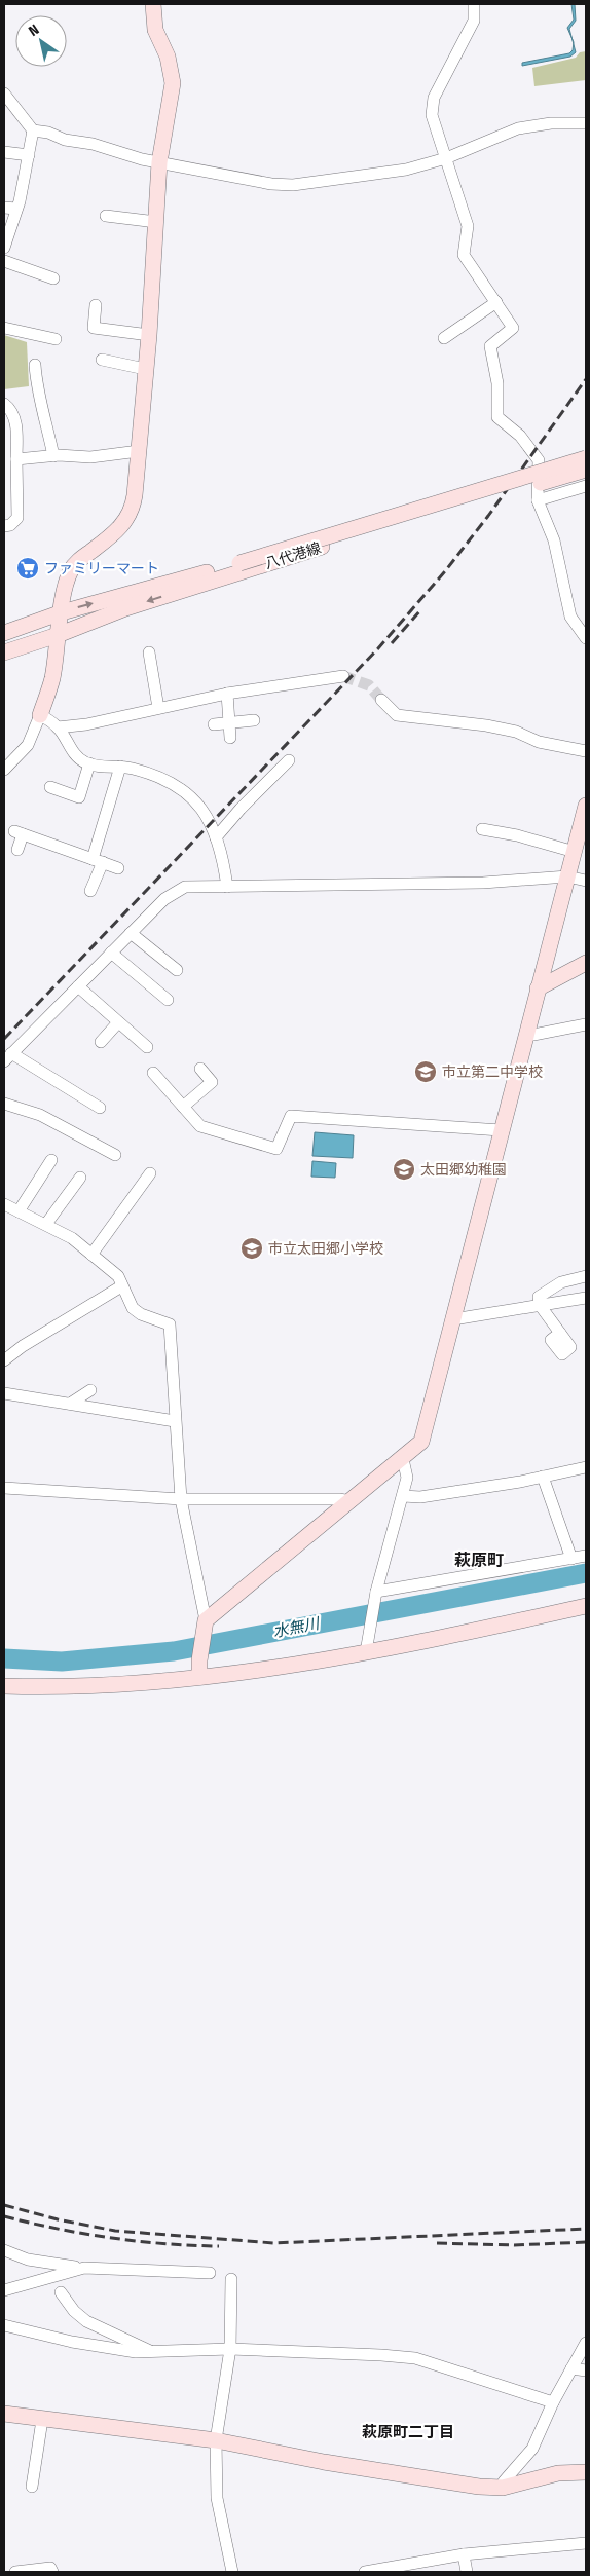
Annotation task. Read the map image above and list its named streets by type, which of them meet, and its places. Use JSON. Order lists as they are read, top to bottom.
{
  "streets": {
    "street": ["八代港線"]
  },
  "districts": ["萩原町", "萩原町二丁目"],
  "water": ["水無川"],
  "places": {
    "supermarket": ["ファミリーマート"],
    "school or university": ["市立第二中学校", "太田郷幼稚園", "市立太田郷小学校"]
  },
  "north": "top left"
}
